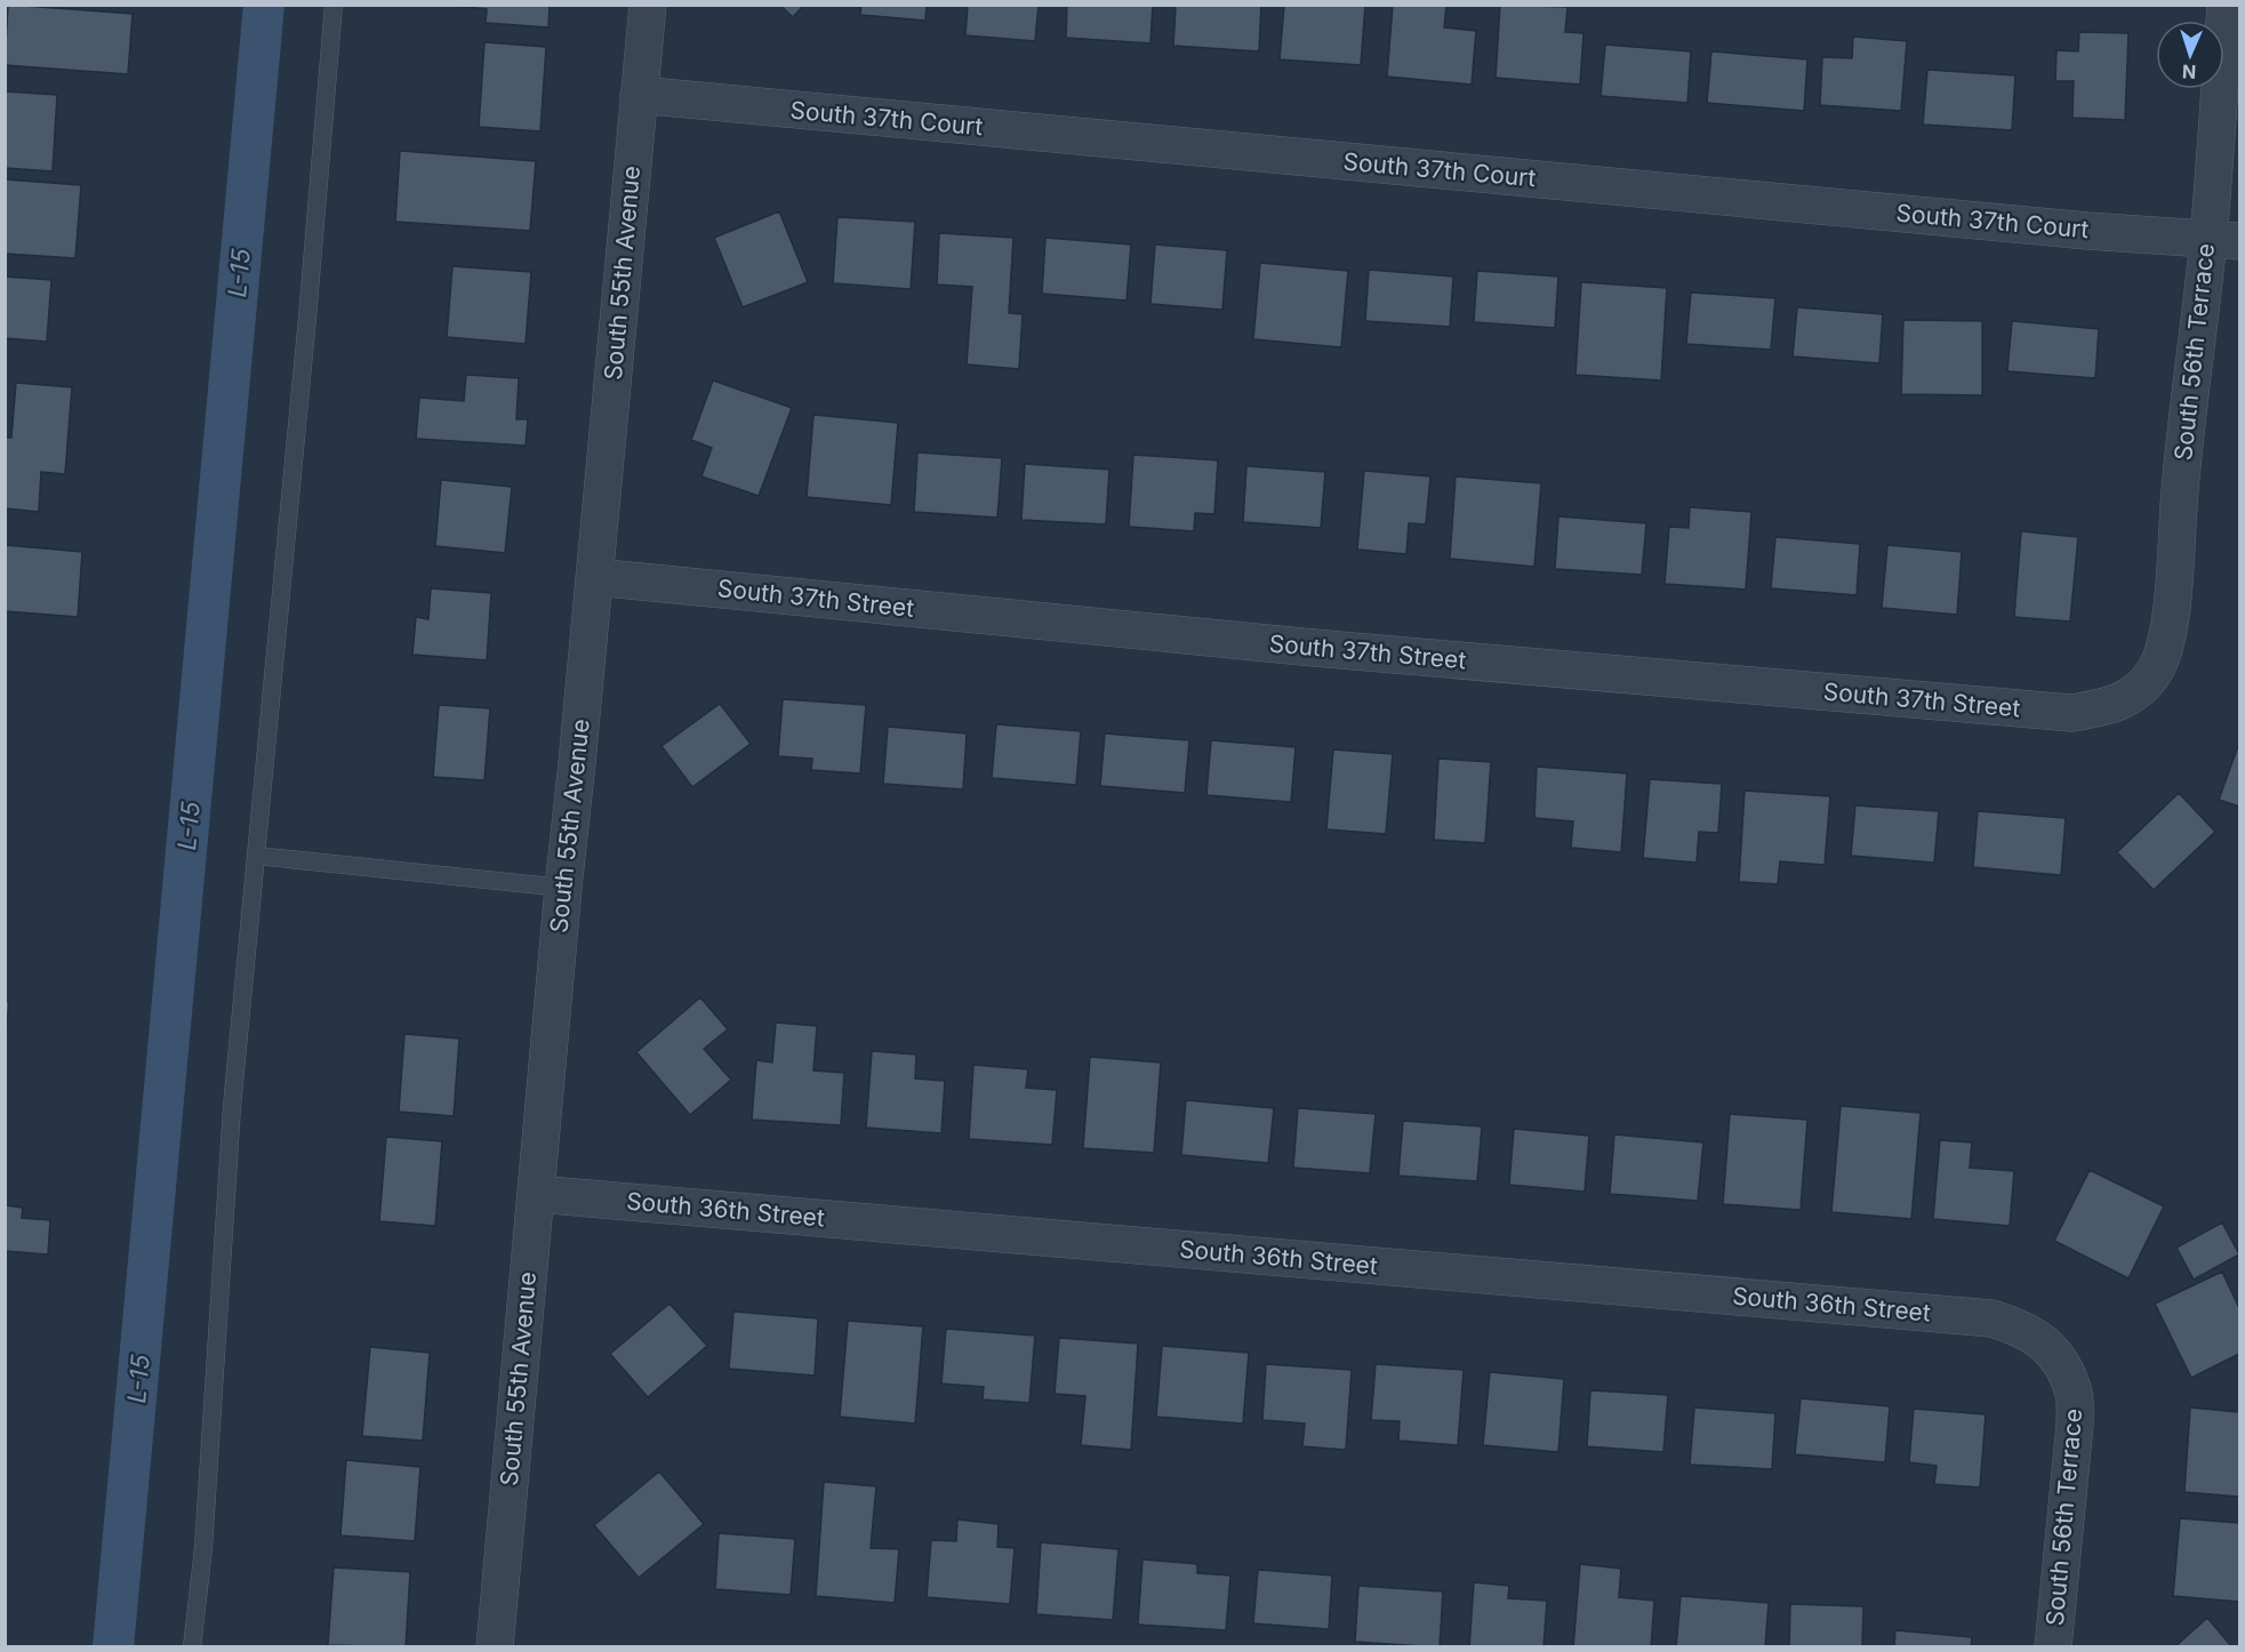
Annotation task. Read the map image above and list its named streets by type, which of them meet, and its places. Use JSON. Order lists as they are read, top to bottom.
{
  "streets": {
    "street": [
      "South 37th Court",
      "South 55th Avenue",
      "South 56th Terrace",
      "South 37th Street",
      "South 36th Street"
    ]
  },
  "crossings": [
    ["South 37th Court", "South 55th Avenue"],
    ["South 37th Court", "South 56th Terrace"],
    ["South 55th Avenue", "South 37th Street"],
    ["South 55th Avenue", "South 36th Street"],
    ["South 56th Terrace", "South 37th Street"],
    ["South 56th Terrace", "South 36th Street"]
  ],
  "water": ["L-15"],
  "north": "bottom"
}
